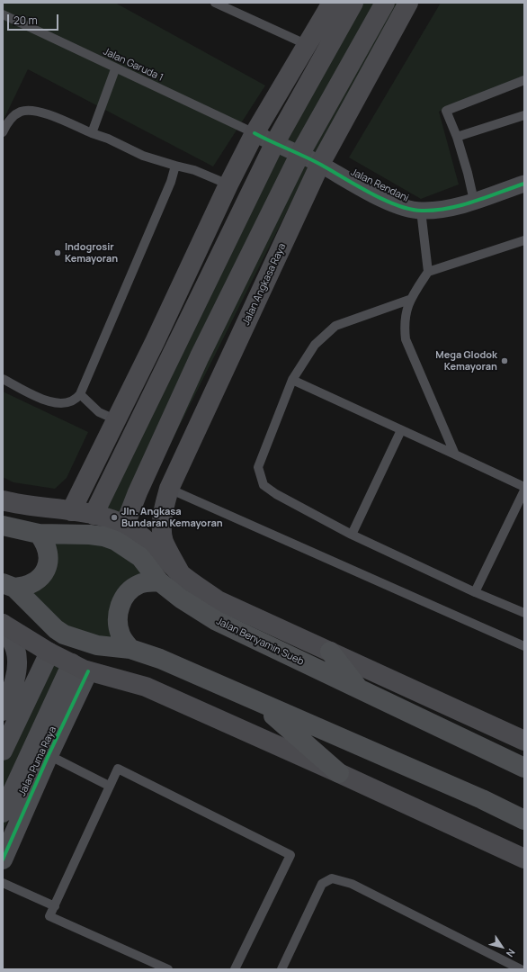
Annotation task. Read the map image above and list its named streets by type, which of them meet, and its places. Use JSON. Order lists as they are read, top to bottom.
{
  "streets": {
    "main road": ["Jalan Angkasa Raya", "Jalan Benyamin Sueb"],
    "street": ["Jalan Rendani", "Jalan Puma Raya"],
    "lane": ["Jalan Garuda 1"]
  },
  "crossings": [
    ["Jalan Garuda 1", "Jalan Rendani"],
    ["Jalan Rendani", "Jalan Angkasa Raya"],
    ["Jalan Angkasa Raya", "Jalan Benyamin Sueb"]
  ],
  "places": ["Indogrosir Kemayoran", "Mega Glodok Kemayoran", "Jln. Angkasa Bundaran Kemayoran"],
  "scale_bar": "20 m",
  "north": "bottom right"
}
